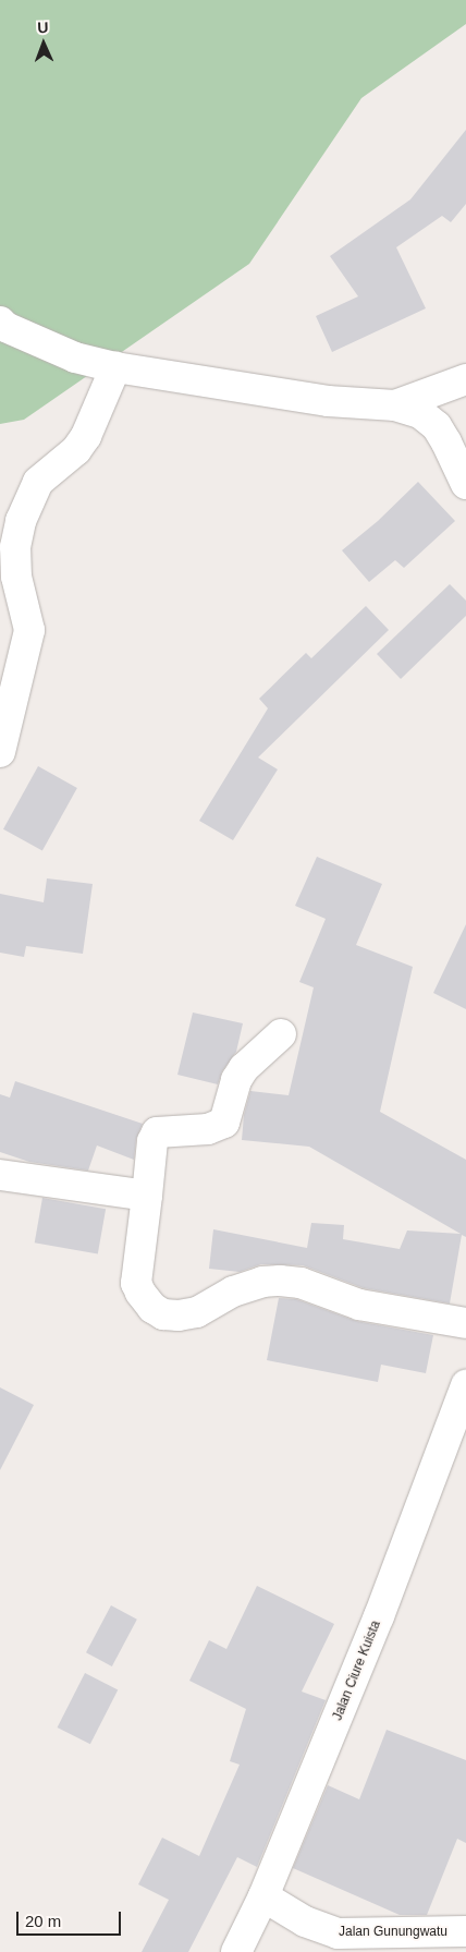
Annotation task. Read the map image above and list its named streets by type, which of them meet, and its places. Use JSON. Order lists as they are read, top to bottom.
{
  "streets": {
    "street": ["Jalan Ciure Kuista", "Jalan Gunungwatu"]
  },
  "crossings": [
    ["Jalan Ciure Kuista", "Jalan Gunungwatu"]
  ],
  "scale_bar": "20 m",
  "north": "top"
}
